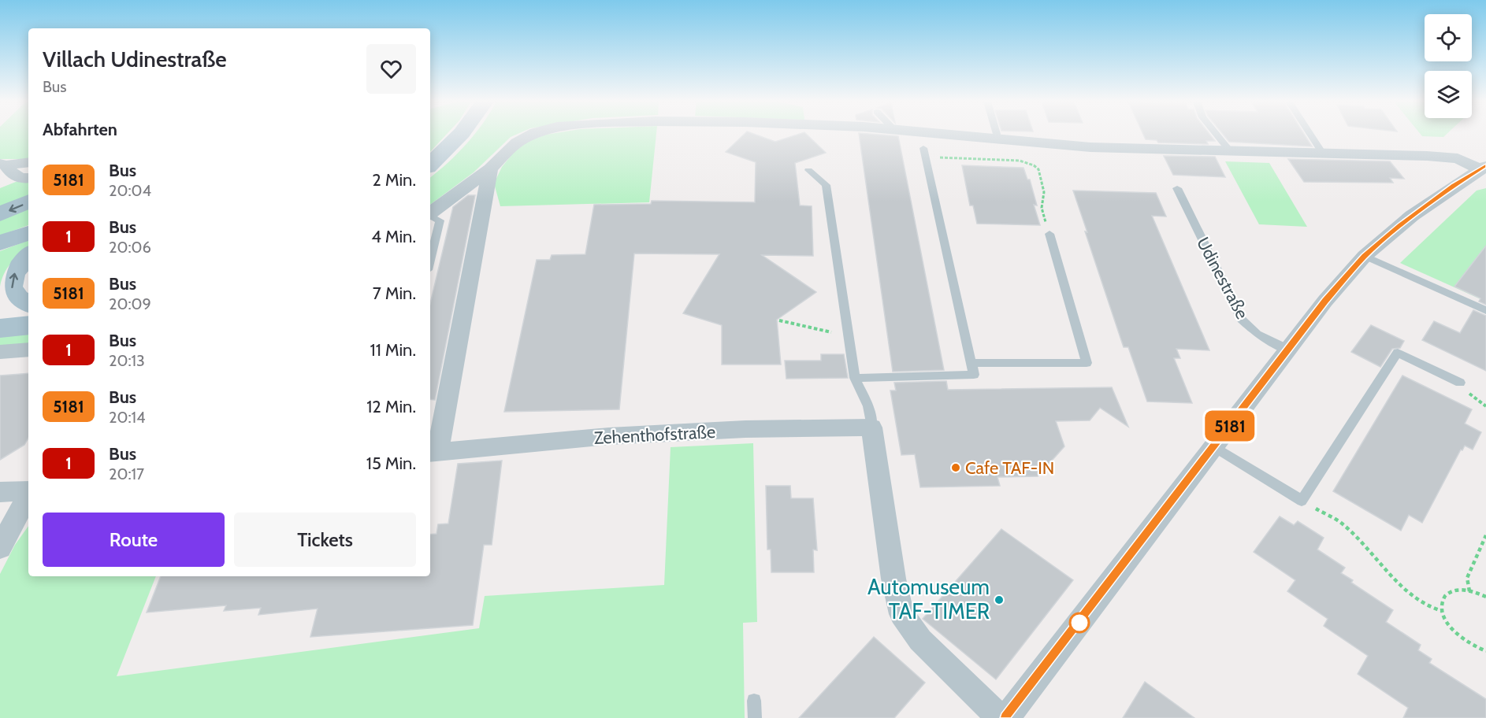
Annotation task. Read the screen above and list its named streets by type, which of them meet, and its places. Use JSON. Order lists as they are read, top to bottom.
{
  "streets": {
    "street": ["Zehenthofstraße"],
    "lane": ["Udinestraße"]
  },
  "places": ["Cafe TAF-IN", "Automuseum TAF-TIMER"],
  "lines": ["bus line 5181"],
  "page": {
    "on_map": "5181",
    "heading": [
      ["Villach Udinestraße", "Bus"],
      "Abfahrten"
    ],
    "list": [
      {
        "mark": "5181",
        "name": "Bus",
        "note": "20:04",
        "value": "2 Min."
      },
      {
        "mark": "1",
        "name": "Bus",
        "note": "20:06",
        "value": "4 Min."
      },
      {
        "mark": "5181",
        "name": "Bus",
        "note": "20:09",
        "value": "7 Min."
      },
      {
        "mark": "1",
        "name": "Bus",
        "note": "20:13",
        "value": "11 Min."
      },
      {
        "mark": "5181",
        "name": "Bus",
        "note": "20:14",
        "value": "12 Min."
      },
      {
        "mark": "1",
        "name": "Bus",
        "note": "20:17",
        "value": "15 Min."
      }
    ],
    "buttons": ["Route", "Tickets"]
  }
}
